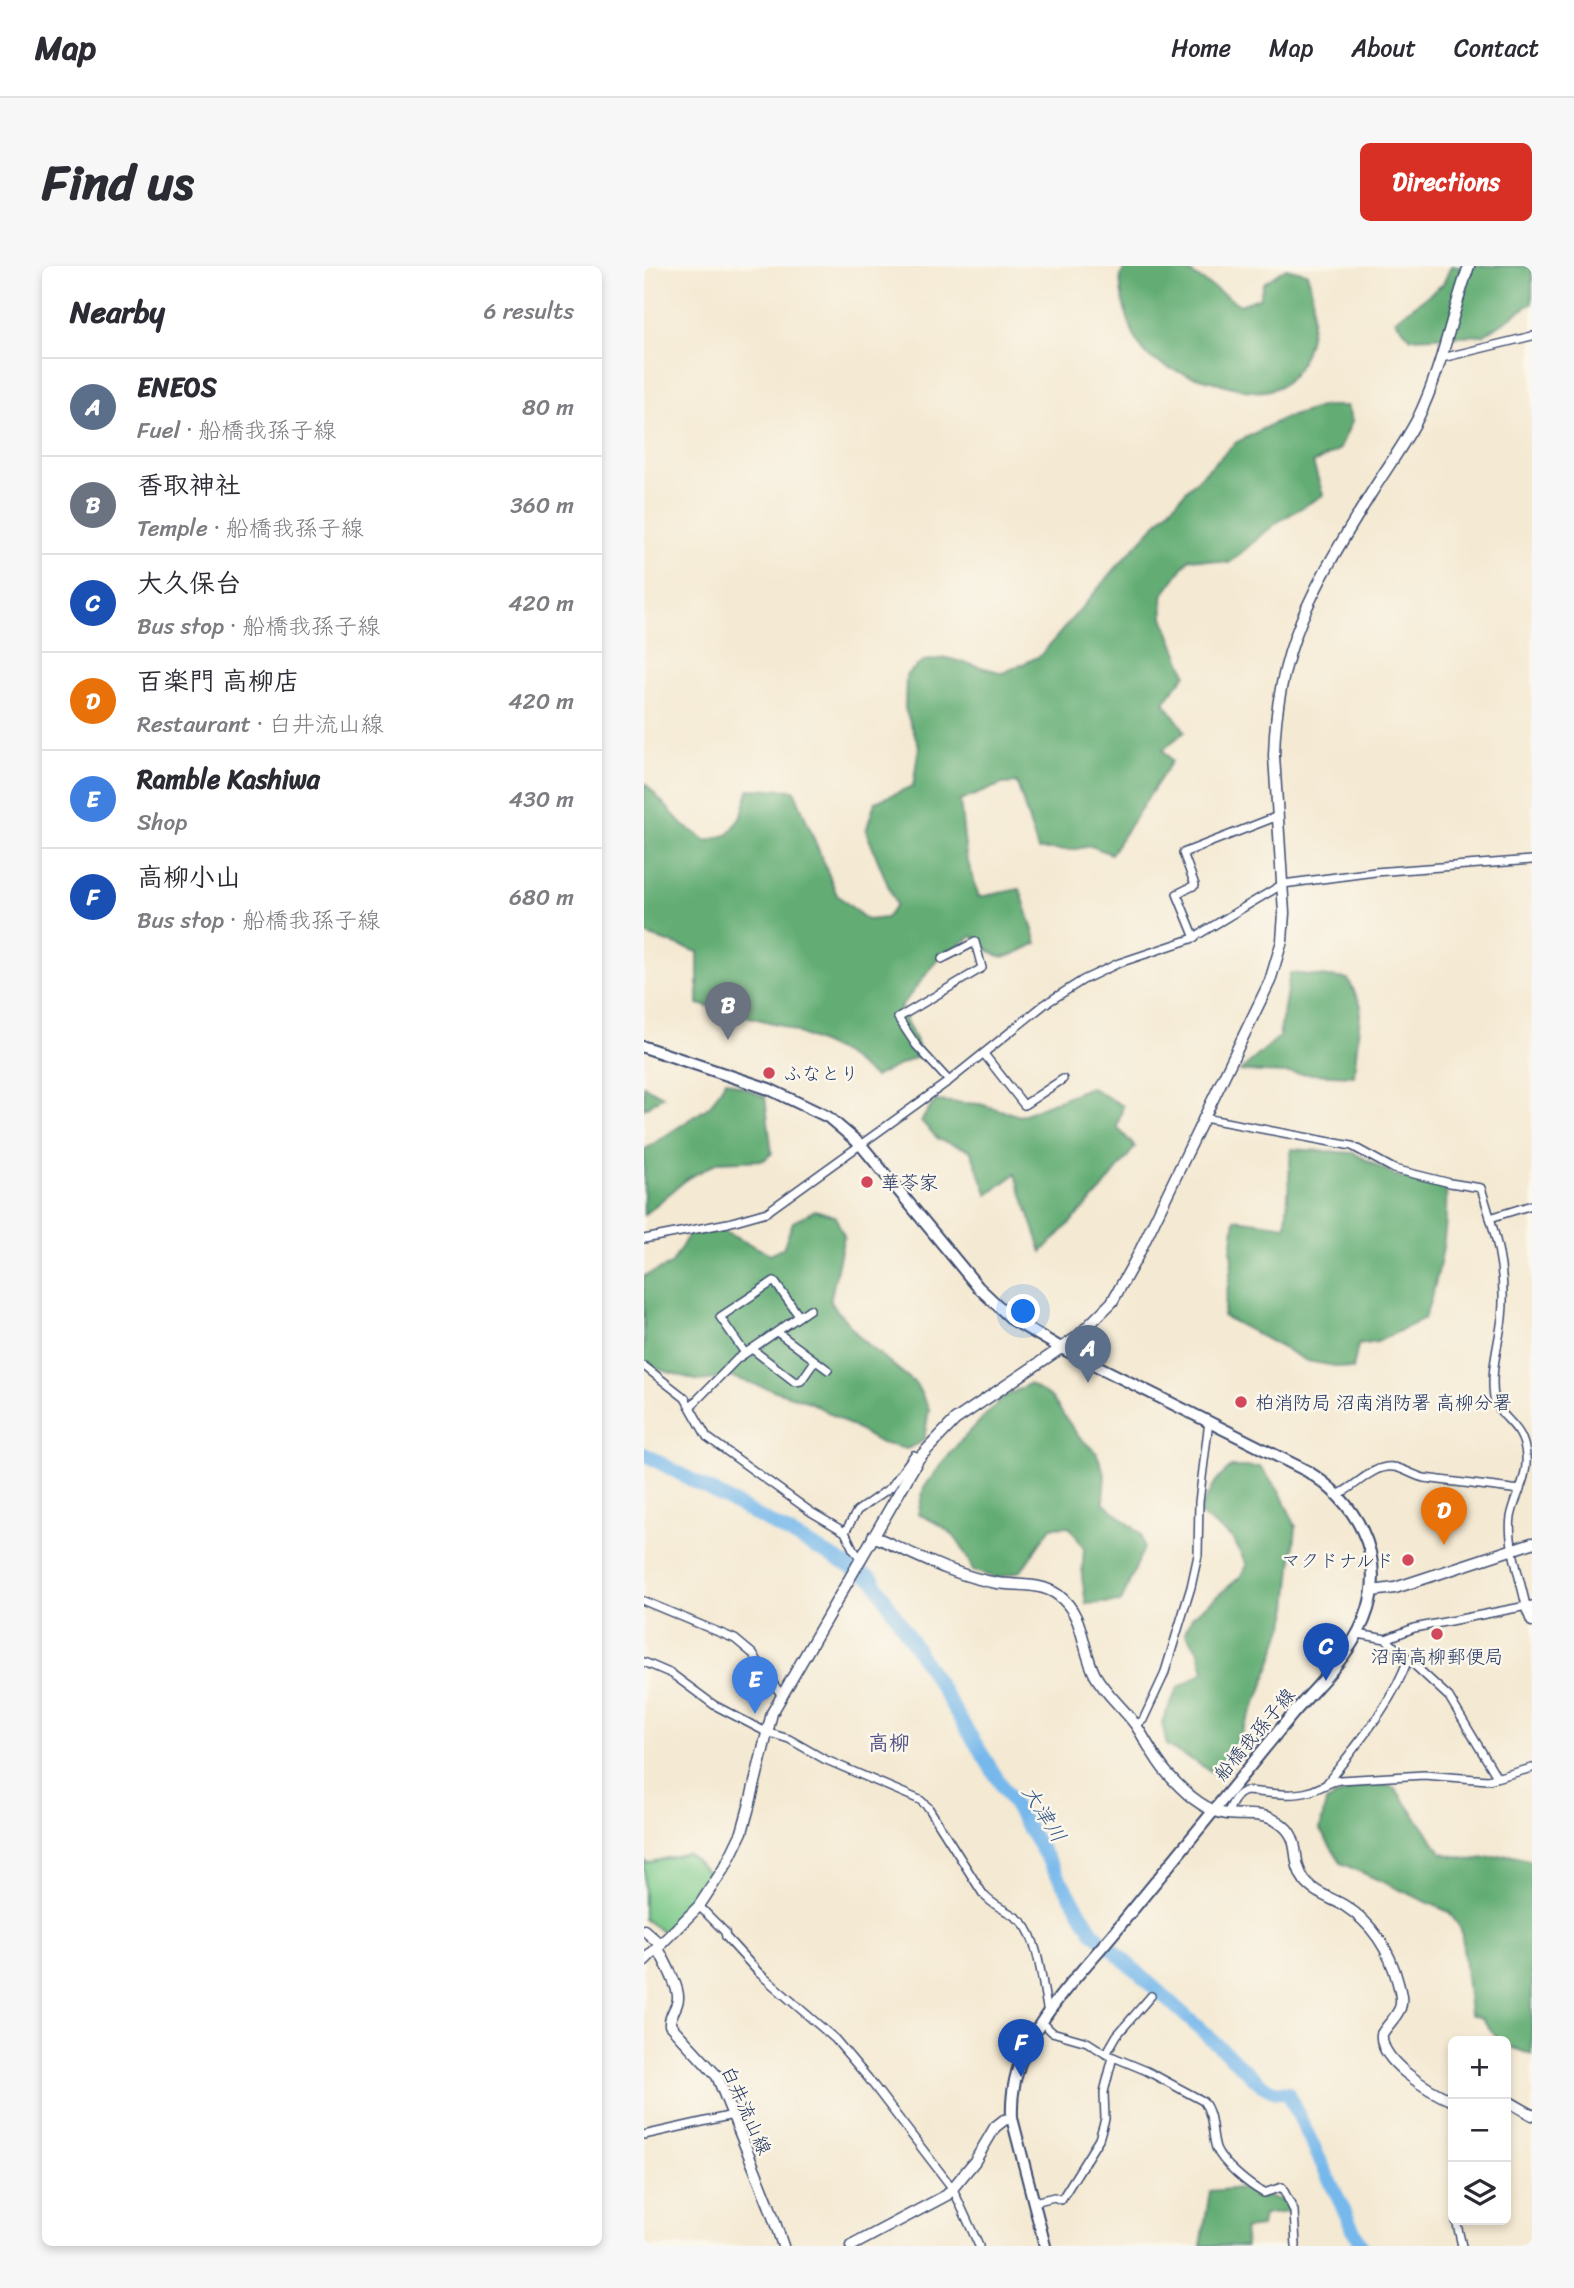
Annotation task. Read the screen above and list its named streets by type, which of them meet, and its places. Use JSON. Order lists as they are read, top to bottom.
{
  "streets": {
    "main road": ["船橋我孫子線"],
    "street": ["白井流山線"]
  },
  "districts": ["高柳"],
  "water": ["大津川"],
  "places": [
    "ふなとり",
    "華苓家",
    "柏消防局 沼南消防署 高柳分署",
    "マクドナルド",
    "沼南高柳郵便局"
  ],
  "page": {
    "header": "Map",
    "nav": [
      "Home",
      "Map",
      "About",
      "Contact"
    ],
    "title": "Find us",
    "buttons": "Directions",
    "heading": ["Nearby", "6 results"],
    "list": [
      {
        "mark": "A",
        "name": "ENEOS",
        "note": "Fuel · 船橋我孫子線",
        "value": "80 m"
      },
      {
        "mark": "B",
        "name": "香取神社",
        "note": "Temple · 船橋我孫子線",
        "value": "360 m"
      },
      {
        "mark": "C",
        "name": "大久保台",
        "note": "Bus stop · 船橋我孫子線",
        "value": "420 m"
      },
      {
        "mark": "D",
        "name": "百楽門 高柳店",
        "note": "Restaurant · 白井流山線",
        "value": "420 m"
      },
      {
        "mark": "E",
        "name": "Ramble Kashiwa",
        "note": "Shop",
        "value": "430 m"
      },
      {
        "mark": "F",
        "name": "高柳小山",
        "note": "Bus stop · 船橋我孫子線",
        "value": "680 m"
      }
    ],
    "pins": [
      "B",
      "A",
      "D",
      "C",
      "E",
      "F"
    ],
    "map_buttons": ["+", "−"]
  }
}
